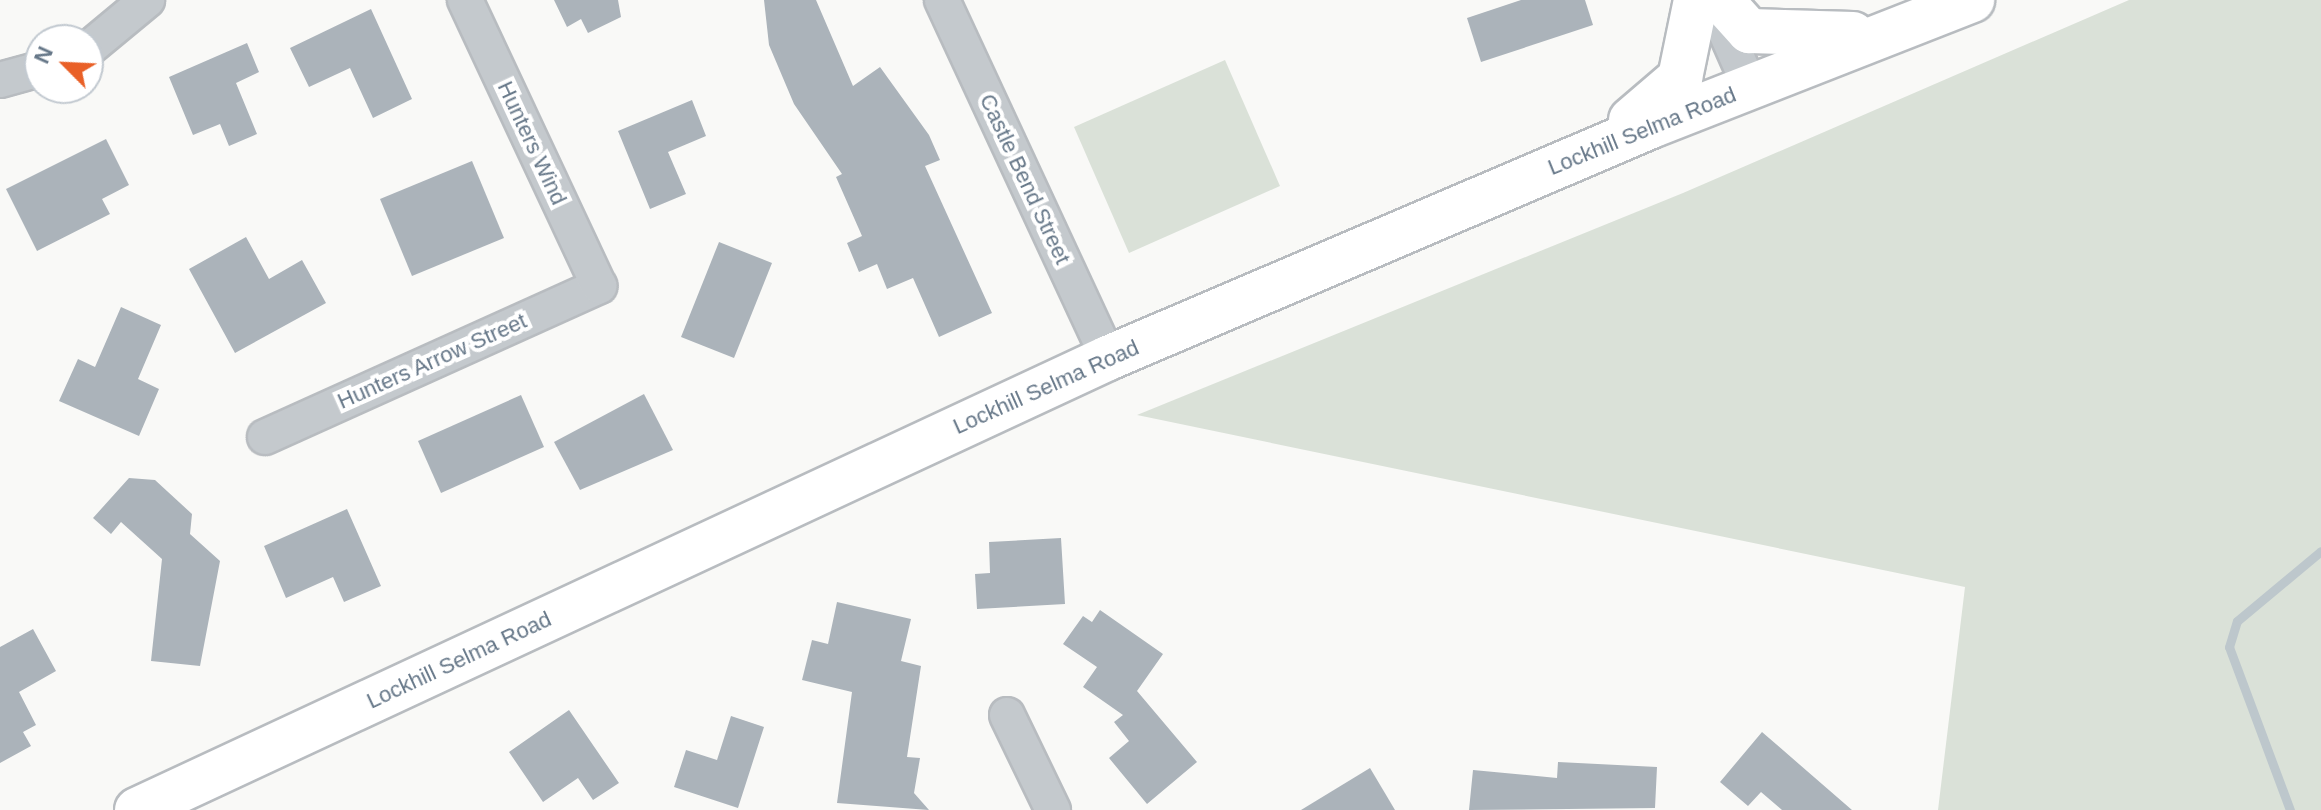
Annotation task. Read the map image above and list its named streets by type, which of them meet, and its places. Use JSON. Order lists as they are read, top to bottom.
{
  "streets": {
    "main road": ["Lockhill Selma Road"],
    "street": ["Hunters Wind", "Castle Bend Street", "Hunters Arrow Street"]
  },
  "crossings": [
    ["Lockhill Selma Road", "Castle Bend Street"],
    ["Hunters Wind", "Hunters Arrow Street"]
  ],
  "north": "top left"
}
